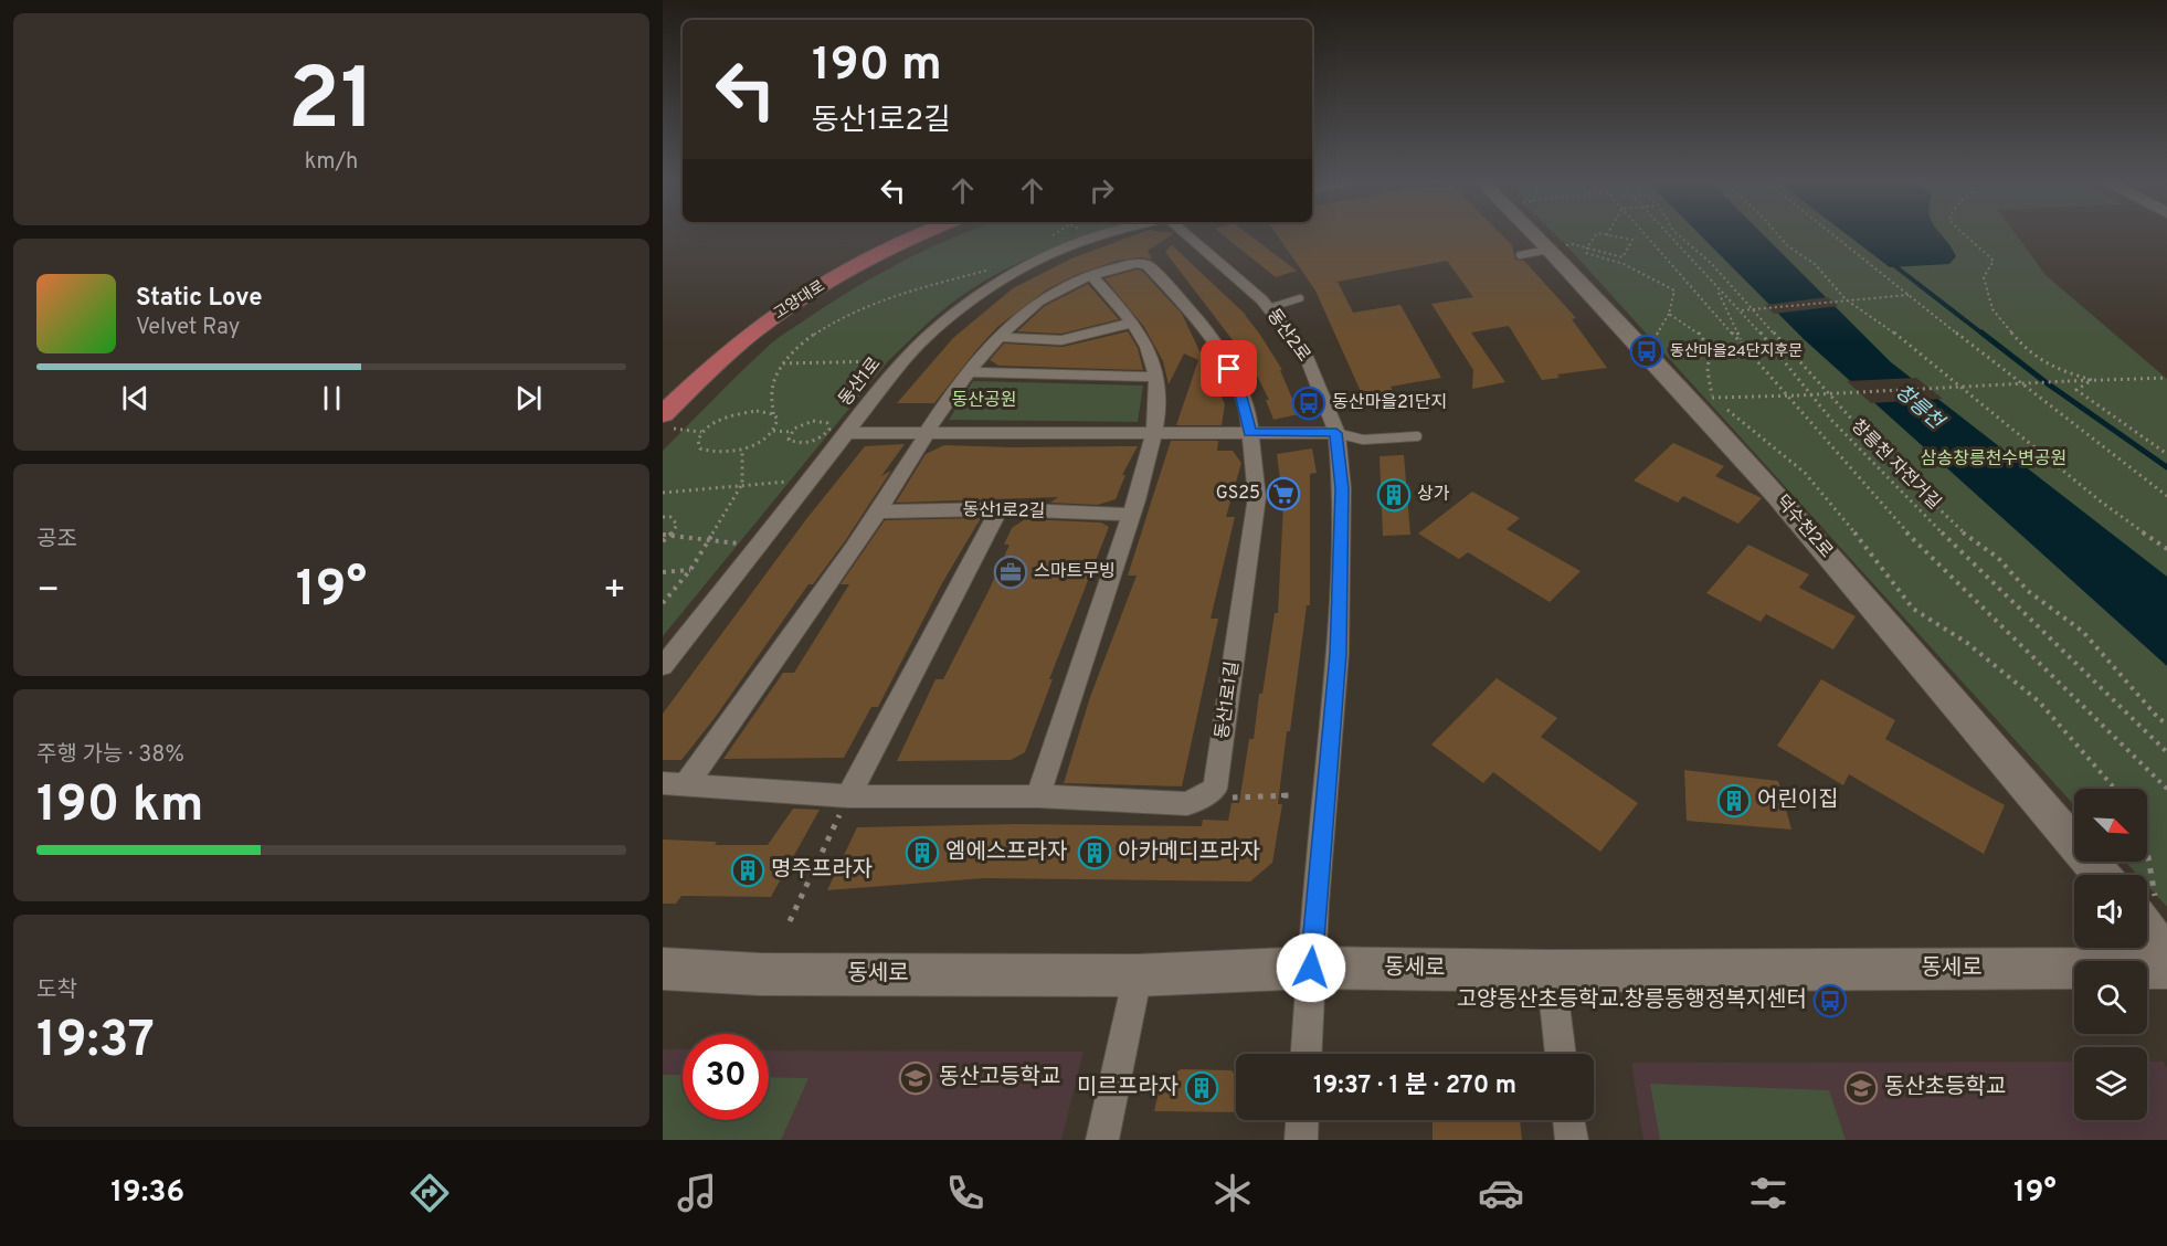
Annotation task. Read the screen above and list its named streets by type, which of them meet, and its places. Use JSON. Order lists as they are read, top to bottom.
{
  "streets": {
    "main road": ["고양대로"],
    "street": [
      "동산2로",
      "동산1로",
      "동산1로2길",
      "덕수천2로",
      "동산1로1길",
      "동세로"
    ],
    "path": ["창릉천 자전거길"]
  },
  "crossings": [
    ["동산2로", "동세로"]
  ],
  "water": ["창릉천"],
  "parks": ["동산공원", "삼송창릉천수변공원"],
  "places": {
    "bus stop": ["동산마을24단지후문", "동산마을21단지", "고양동산초등학교.창릉동행정복지센터"],
    "supermarket": ["GS25"],
    "building": [
      "상가",
      "어린이집",
      "엠에스프라자",
      "아카메디프라자",
      "명주프라자",
      "미르프라자"
    ],
    "office": ["스마트무빙"],
    "school or university": ["동산고등학교", "동산초등학교"]
  },
  "north": "bottom right",
  "page": {
    "tile": [
      ["21", "km/h"],
      "공조",
      ["주행 가능 · 38%", "190 km"],
      ["도착", "19:37"]
    ],
    "turn": ["190 m", "동산1로2길"],
    "song": ["Static Love", "Velvet Ray"],
    "heat": ["−", "19°", "+"],
    "limit": "30",
    "trip": "19:37 · 1 분 · 270 m",
    "tabs": ["19:36", "19°"]
  }
}
